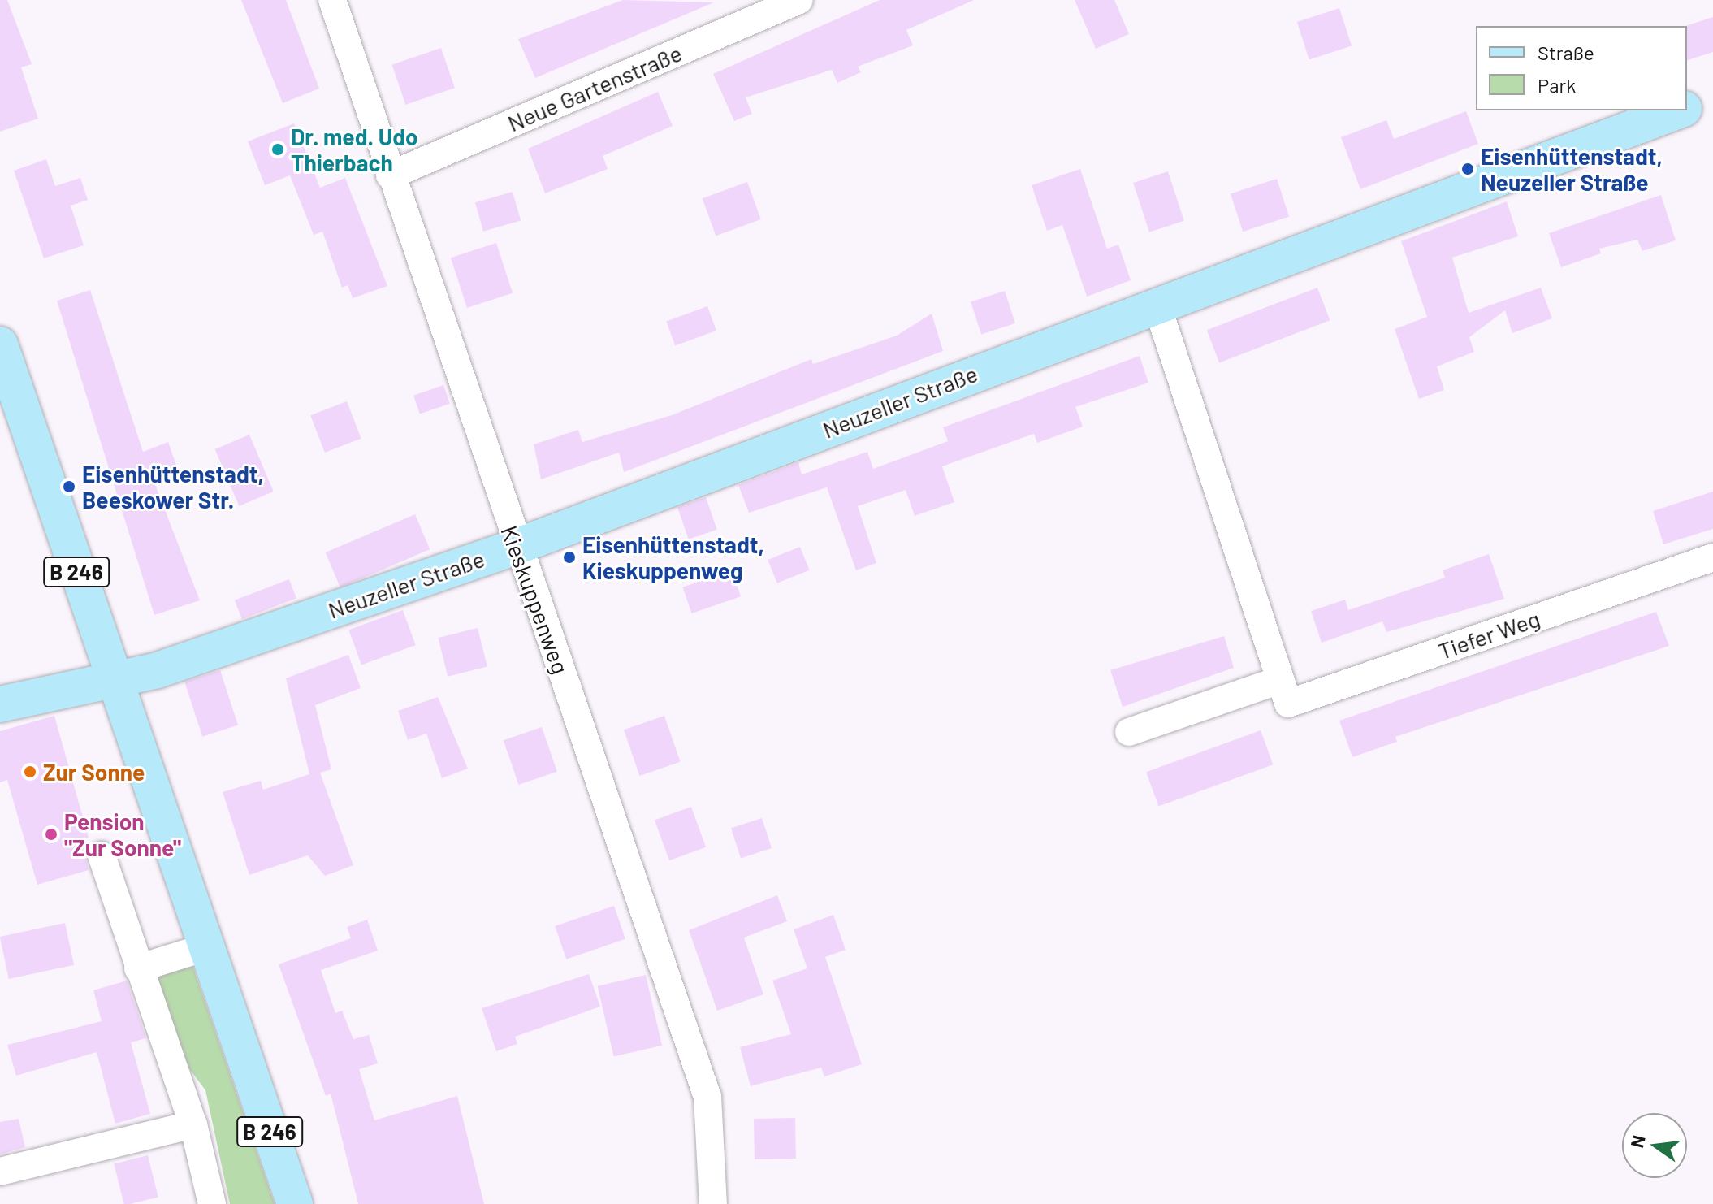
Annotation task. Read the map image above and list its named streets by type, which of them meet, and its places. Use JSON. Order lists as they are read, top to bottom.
{
  "streets": {
    "main road": ["Neuzeller Straße", "B 246"],
    "street": ["Neue Gartenstraße", "Kieskuppenweg", "Tiefer Weg"]
  },
  "crossings": [
    ["Neue Gartenstraße", "Kieskuppenweg"],
    ["Neuzeller Straße", "B 246"],
    ["Neuzeller Straße", "Kieskuppenweg"],
    ["Neuzeller Straße", "Tiefer Weg"]
  ],
  "places": [
    "Dr. med. Udo Thierbach",
    "Eisenhüttenstadt, Neuzeller Straße",
    "Eisenhüttenstadt, Beeskower Str.",
    "Eisenhüttenstadt, Kieskuppenweg",
    "Zur Sonne",
    "Pension \"Zur Sonne\""
  ],
  "legend": ["Straße", "Park"],
  "north": "left"
}
